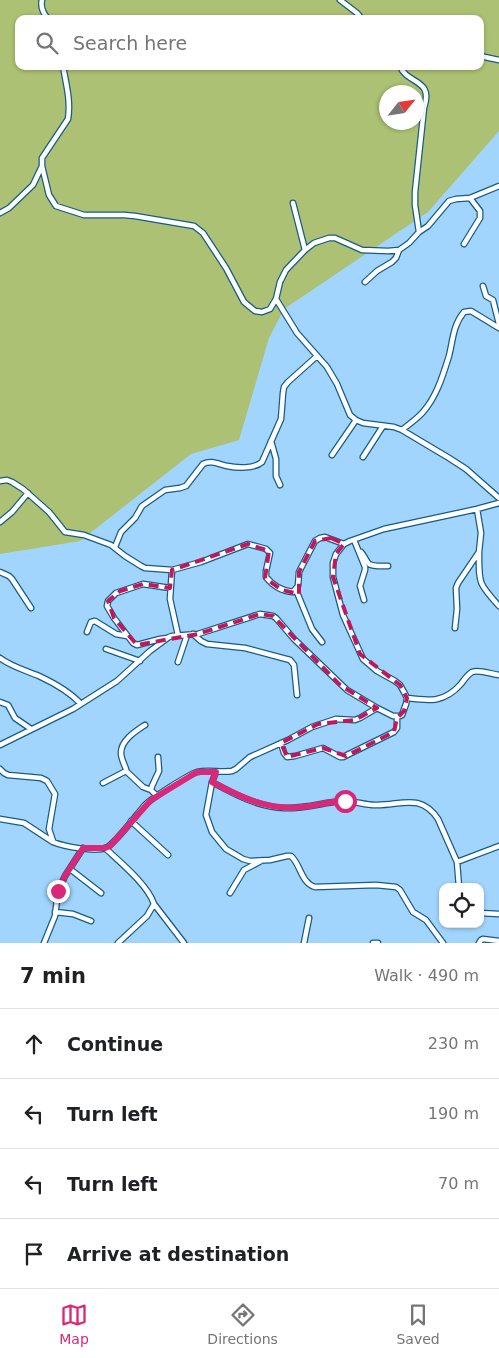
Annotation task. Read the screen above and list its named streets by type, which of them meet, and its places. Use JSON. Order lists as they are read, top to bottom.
{
  "north": "top right",
  "page": {
    "search": "Search here",
    "heading": ["7 min", "Walk · 490 m"],
    "list": [
      ["Continue", "230 m"],
      ["Turn left", "190 m"],
      ["Turn left", "70 m"],
      "Arrive at destination"
    ],
    "nav": ["Map", "Directions", "Saved"]
  }
}
